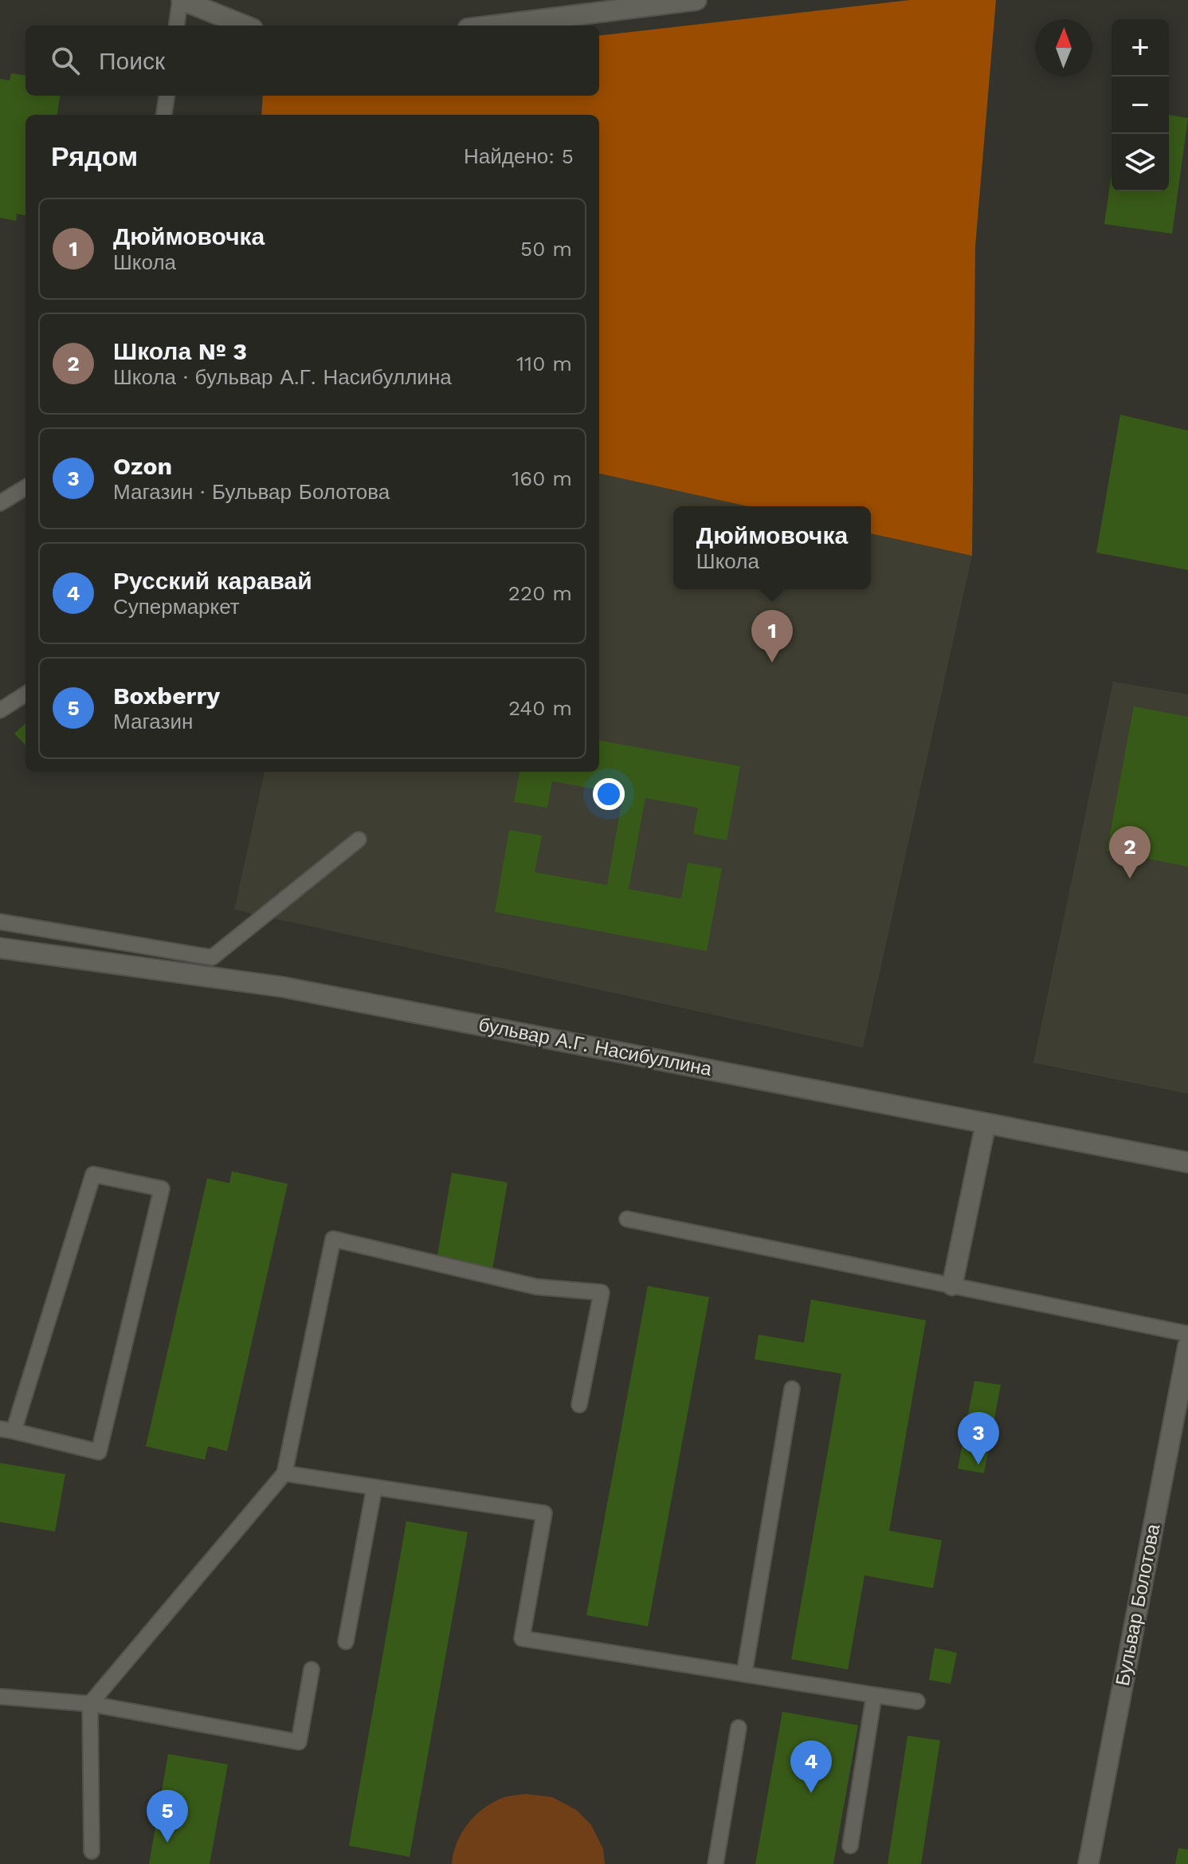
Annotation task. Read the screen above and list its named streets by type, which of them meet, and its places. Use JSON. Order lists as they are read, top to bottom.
{
  "streets": {
    "street": ["бульвар А.Г. Насибуллина", "Бульвар Болотова"]
  },
  "north": "top",
  "page": {
    "map_buttons": ["+", "−"],
    "search": "Поиск",
    "heading": ["Рядом", "Найдено: 5"],
    "list": [
      {
        "mark": "1",
        "name": "Дюймовочка",
        "note": "Школа",
        "value": "50 m"
      },
      {
        "mark": "2",
        "name": "Школа № 3",
        "note": "Школа · бульвар А.Г. Насибуллина",
        "value": "110 m"
      },
      {
        "mark": "3",
        "name": "Ozon",
        "note": "Магазин · Бульвар Болотова",
        "value": "160 m"
      },
      {
        "mark": "4",
        "name": "Русский каравай",
        "note": "Супермаркет",
        "value": "220 m"
      },
      {
        "mark": "5",
        "name": "Boxberry",
        "note": "Магазин",
        "value": "240 m"
      }
    ],
    "popup": ["Дюймовочка", "Школа"],
    "pins": [
      "1",
      "2",
      "3",
      "4",
      "5"
    ]
  }
}
